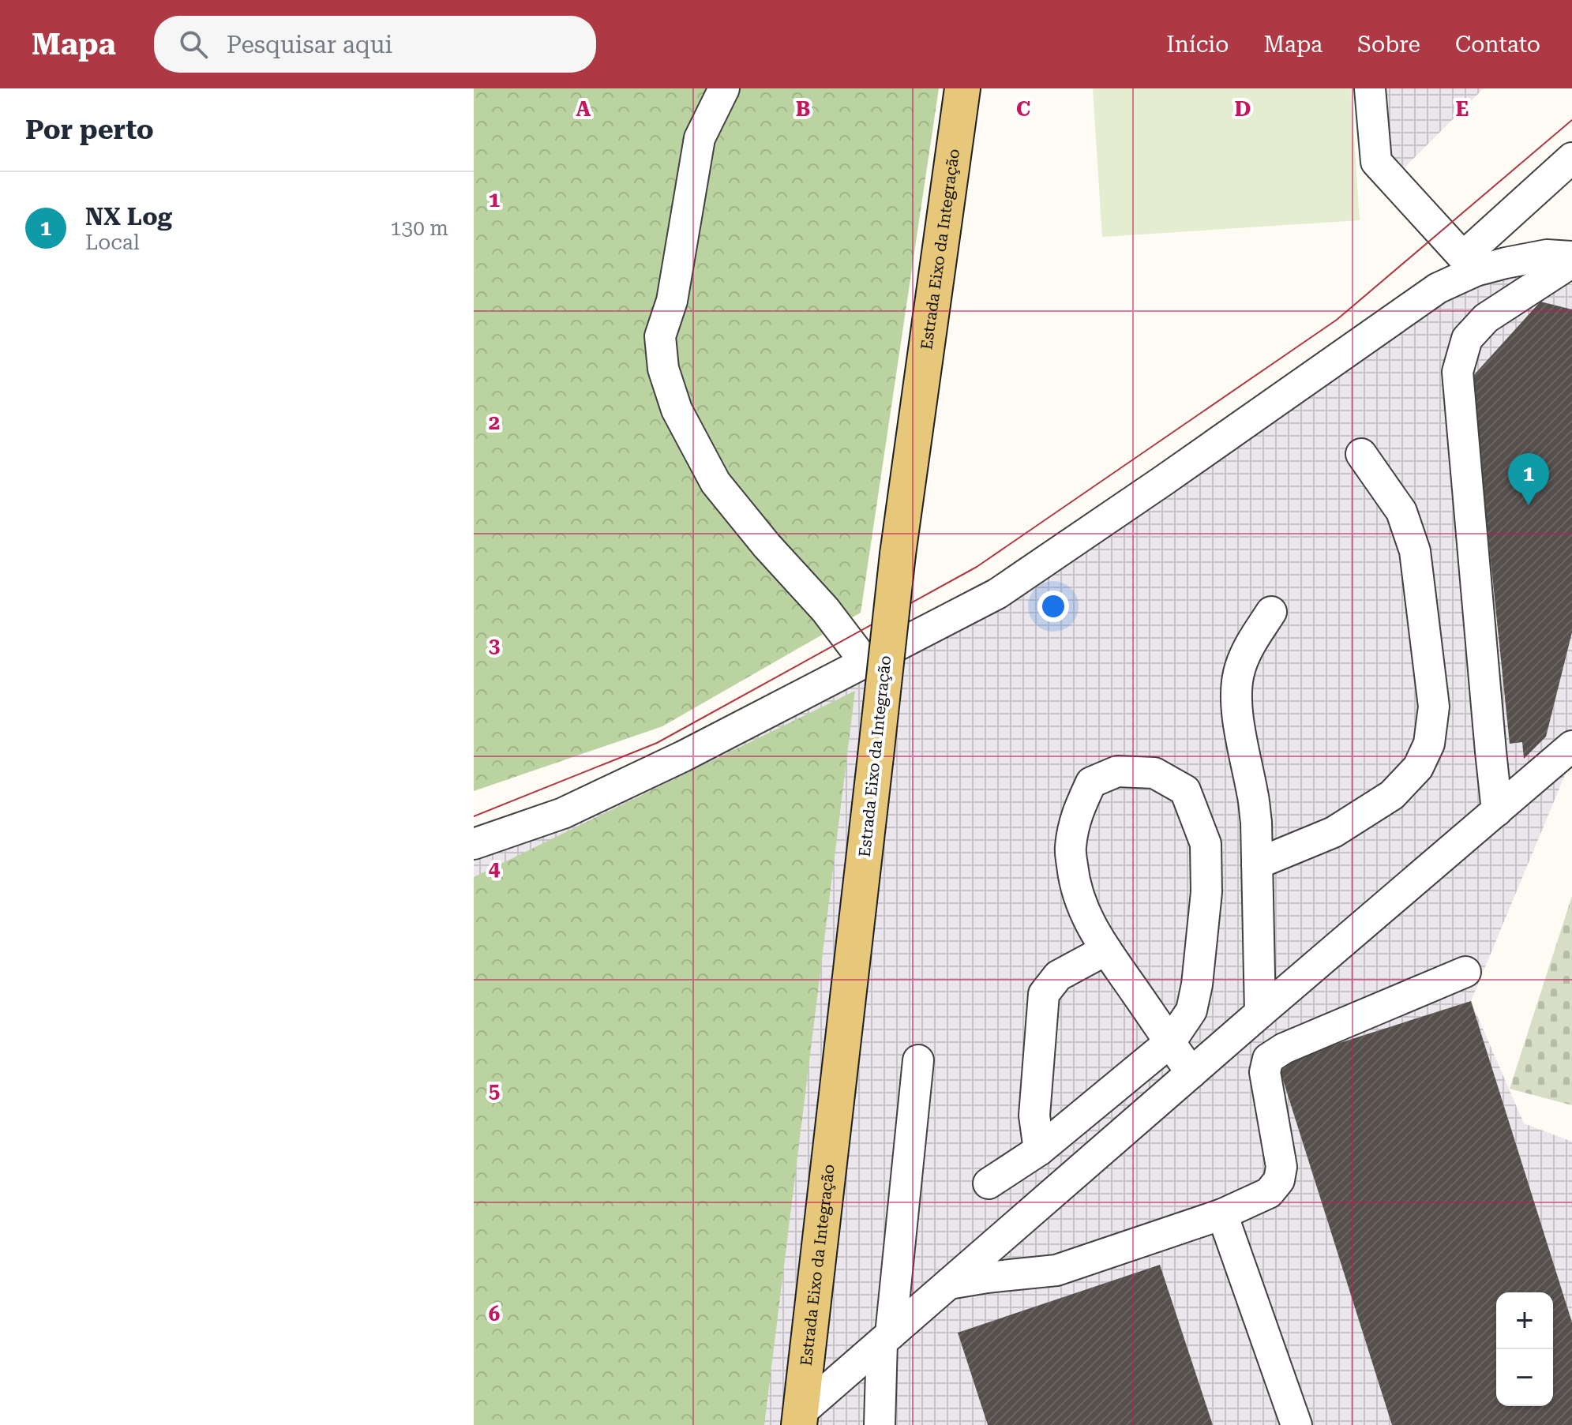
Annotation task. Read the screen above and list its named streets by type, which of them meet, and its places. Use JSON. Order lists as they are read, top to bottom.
{
  "streets": {
    "main road": ["Estrada Eixo da Integração"]
  },
  "page": {
    "header": "Mapa",
    "search": "Pesquisar aqui",
    "nav": [
      "Início",
      "Mapa",
      "Sobre",
      "Contato"
    ],
    "heading": "Por perto",
    "list": [
      {
        "mark": "1",
        "name": "NX Log",
        "note": "Local",
        "value": "130 m"
      }
    ],
    "pins": "1",
    "map_buttons": ["+", "−"]
  },
  "grid": {
    "columns": [
      "A",
      "B",
      "C",
      "D",
      "E"
    ],
    "rows": [
      "1",
      "2",
      "3",
      "4",
      "5",
      "6"
    ]
  }
}
